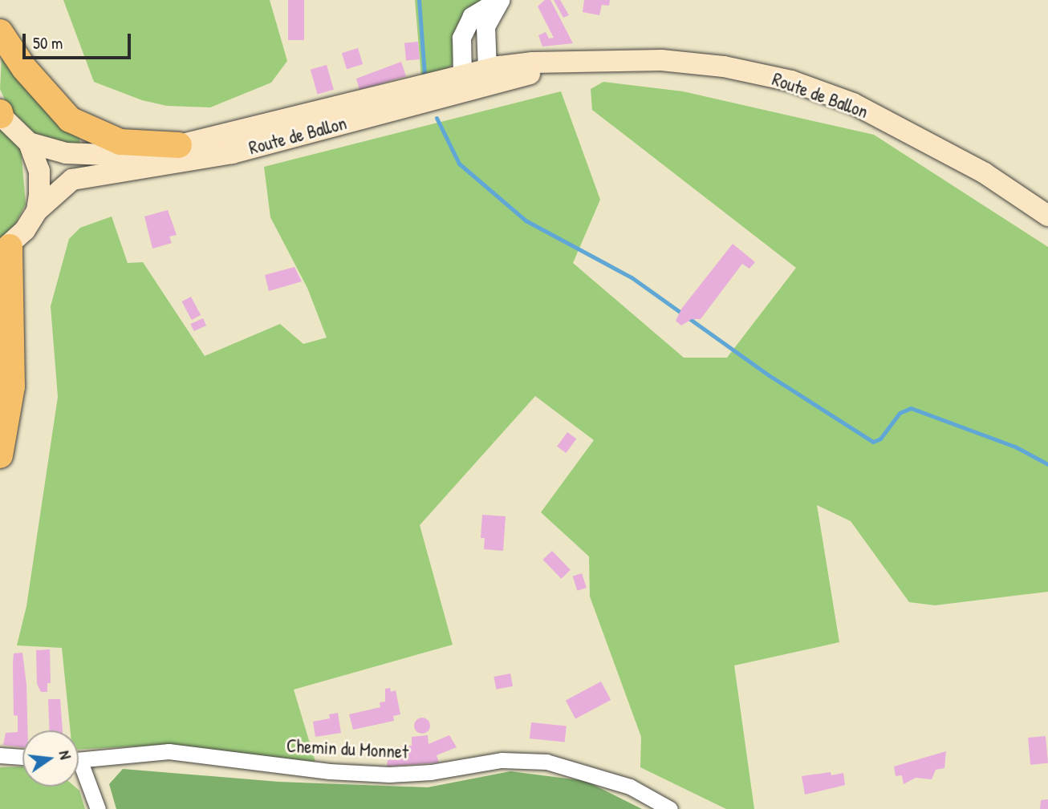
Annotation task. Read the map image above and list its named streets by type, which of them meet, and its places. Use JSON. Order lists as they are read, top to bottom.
{
  "streets": {
    "main road": ["Route de Ballon"],
    "street": ["Chemin du Monnet"]
  },
  "scale_bar": "50 m",
  "north": "right"
}
